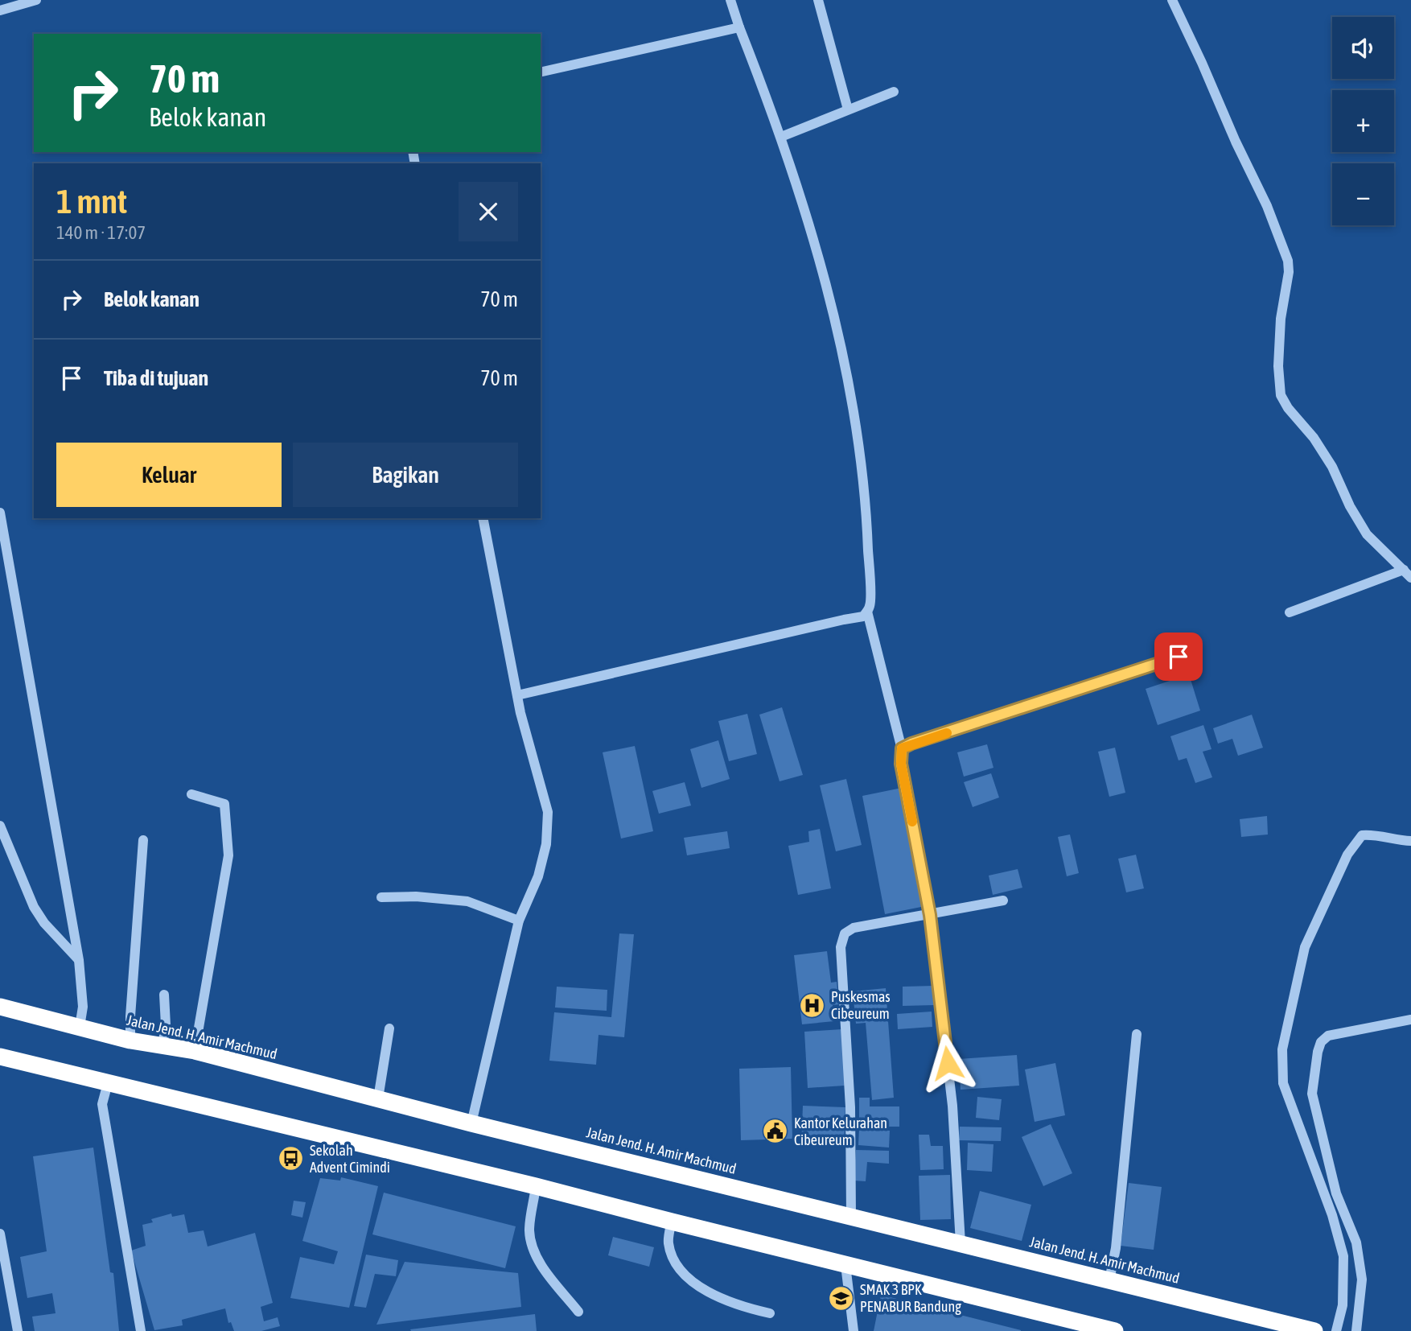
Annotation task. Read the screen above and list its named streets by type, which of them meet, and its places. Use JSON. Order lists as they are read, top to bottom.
{
  "streets": {
    "highway": ["Jalan Jend. H. Amir Machmud"]
  },
  "places": {
    "hospital": ["Puskesmas Cibeureum"],
    "public building": ["Kantor Kelurahan Cibeureum"],
    "bus stop": ["Sekolah Advent Cimindi"],
    "school or university": ["SMAK 3 BPK PENABUR Bandung"]
  },
  "page": {
    "map_buttons": ["+", "−"],
    "turn": ["70 m", "Belok kanan"],
    "heading": ["1 mnt", "140 m · 17:07"],
    "list": [
      {
        "name": "Belok kanan",
        "value": "70 m"
      },
      {
        "name": "Tiba di tujuan",
        "value": "70 m"
      }
    ],
    "buttons": ["Keluar", "Bagikan"]
  }
}
